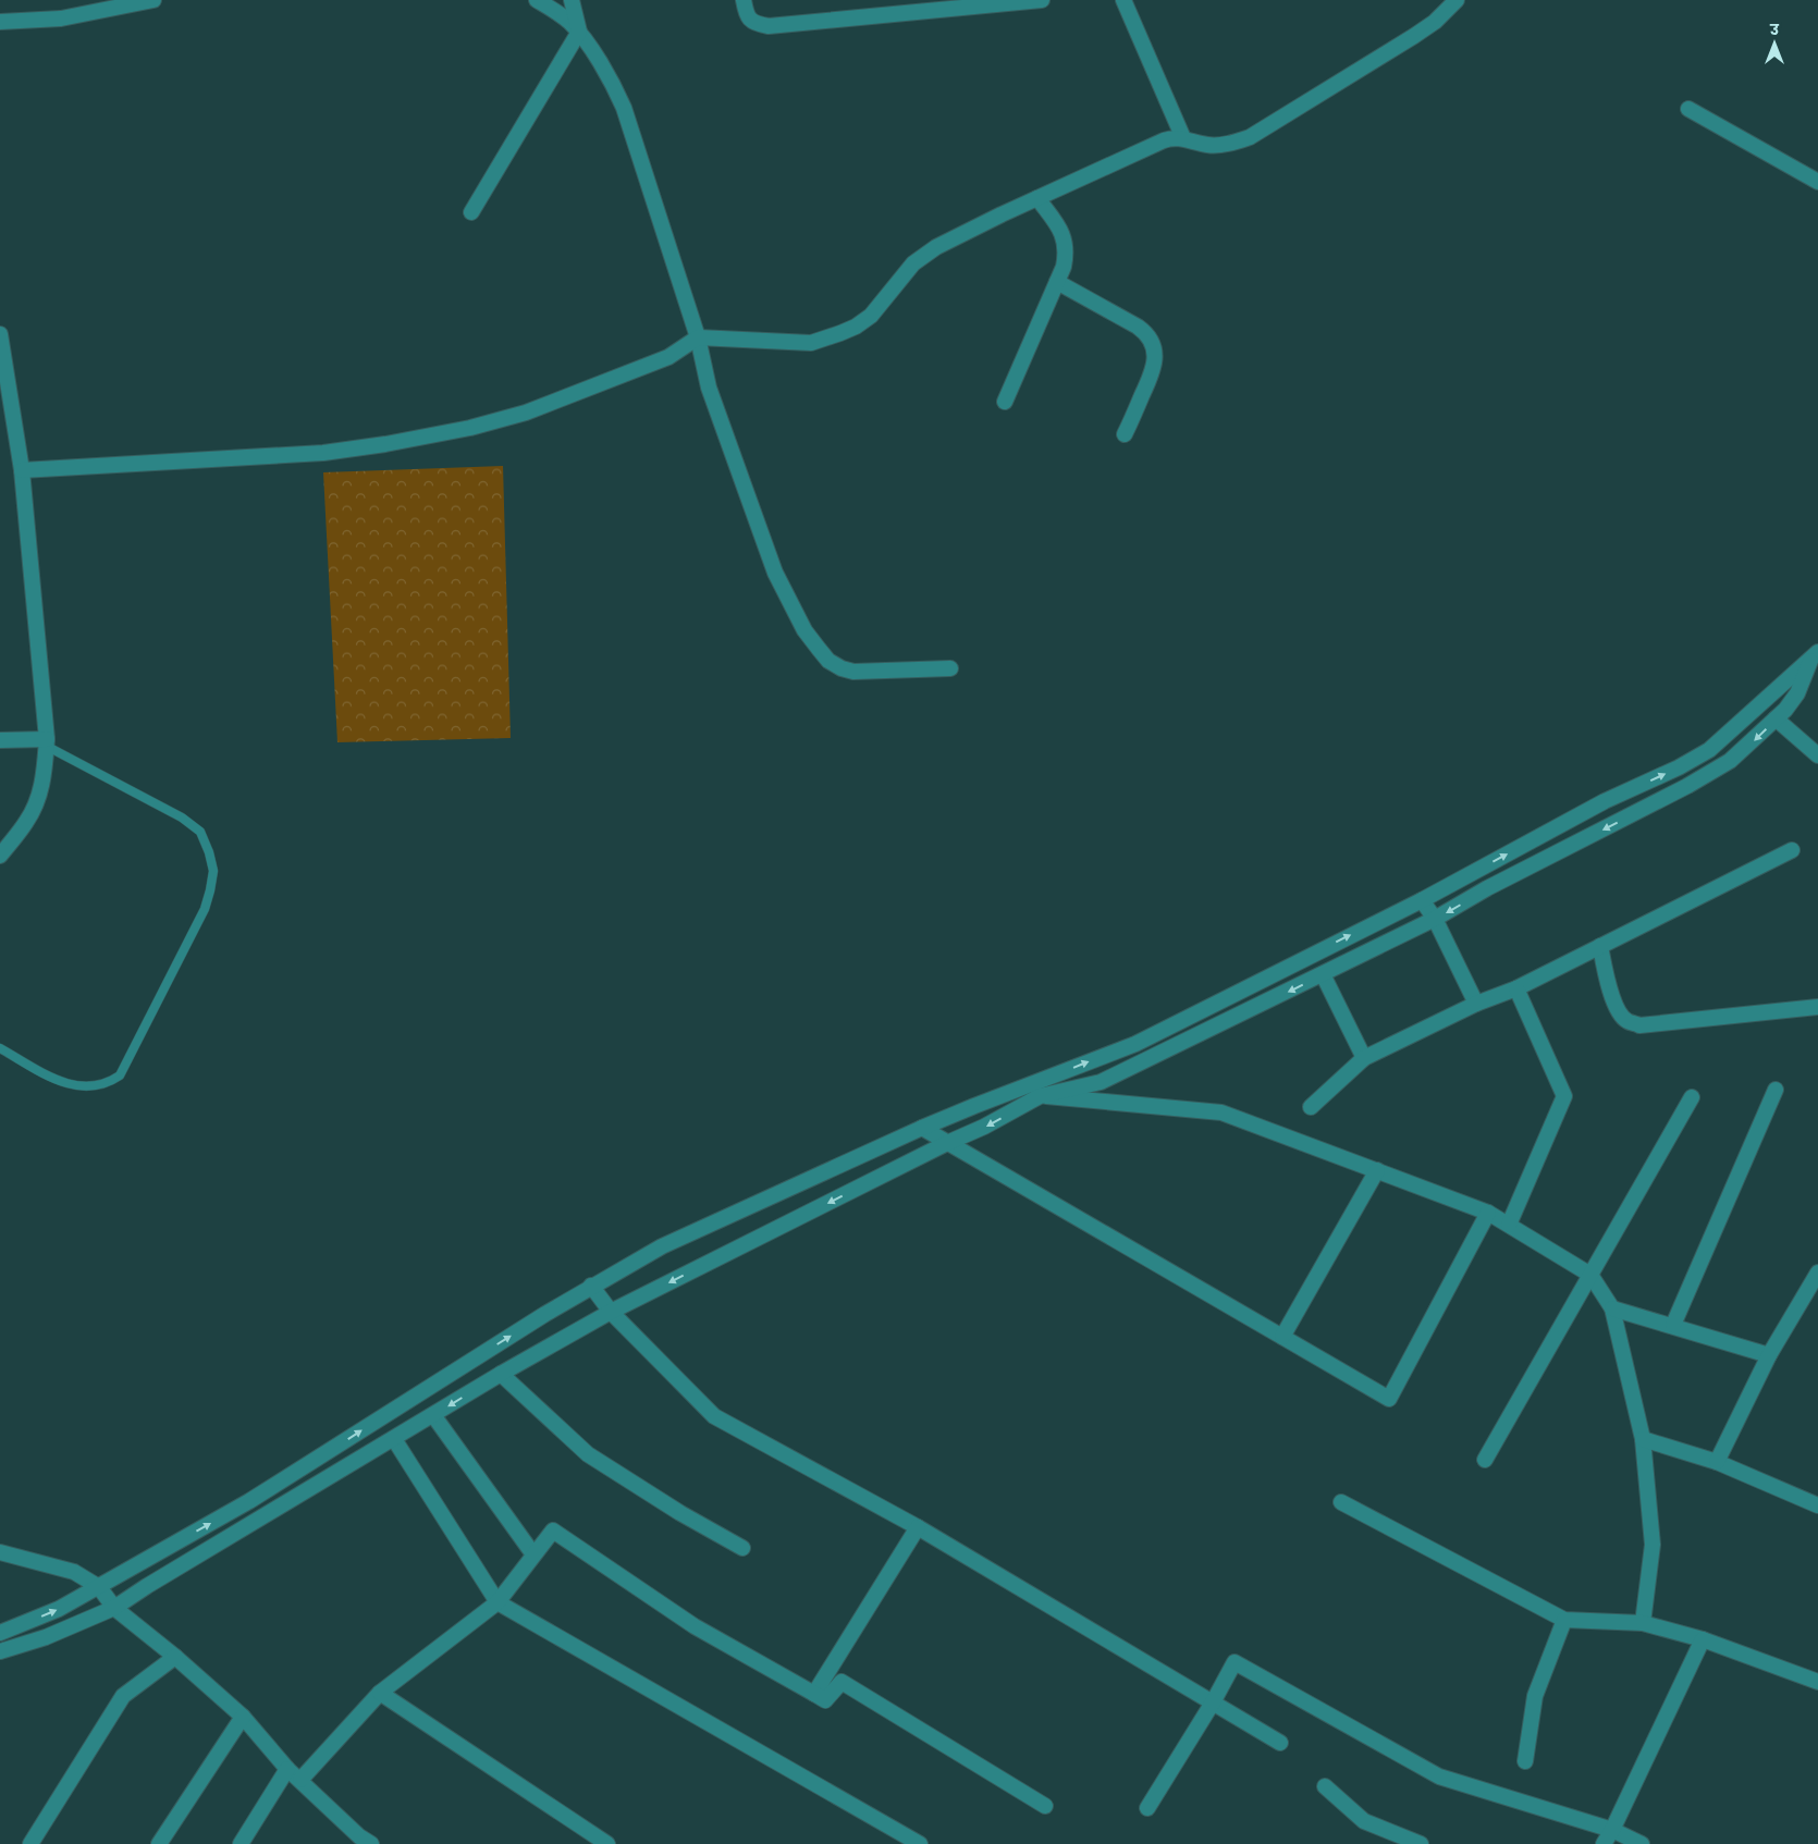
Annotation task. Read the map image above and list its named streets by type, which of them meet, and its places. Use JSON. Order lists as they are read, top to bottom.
{
  "north": "top"
}
